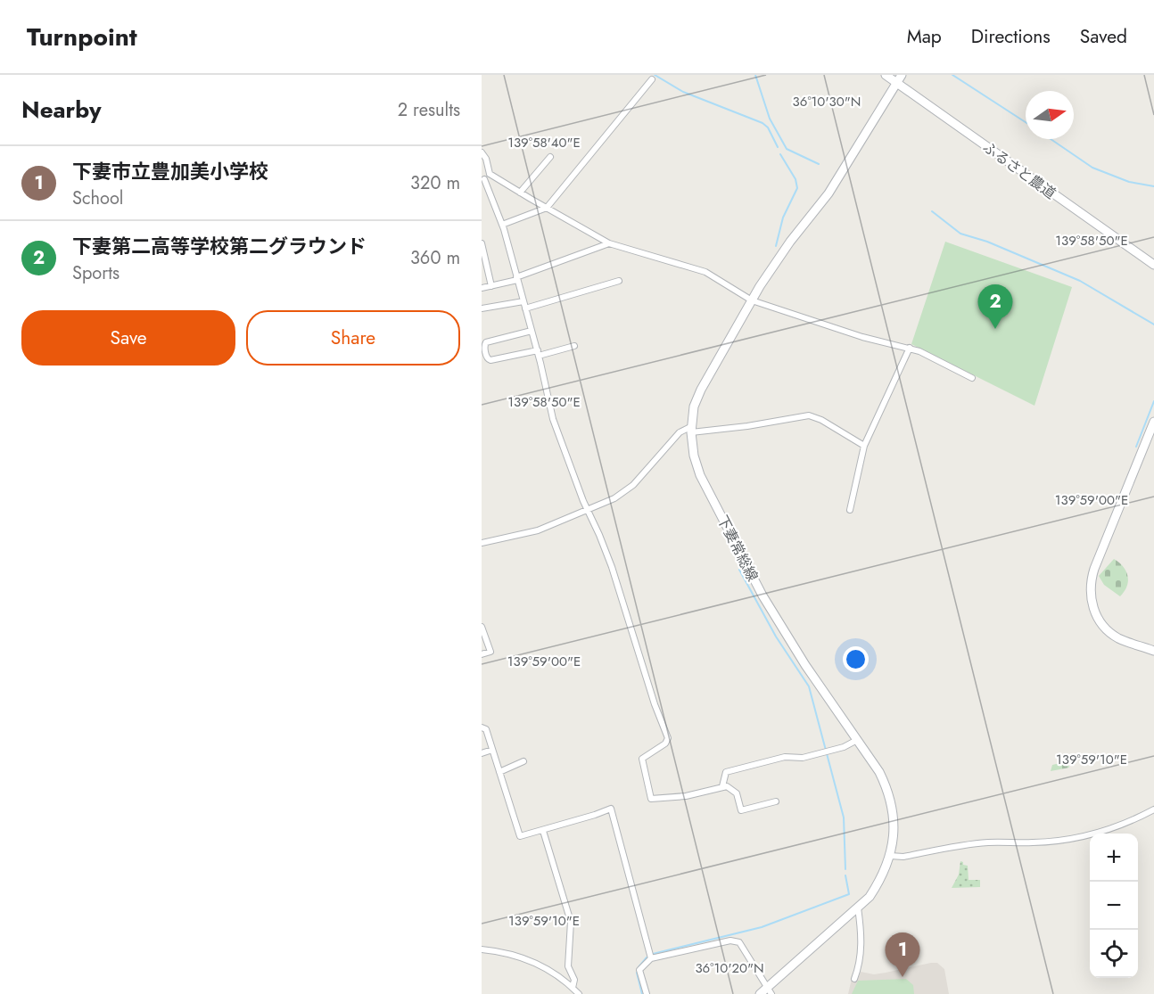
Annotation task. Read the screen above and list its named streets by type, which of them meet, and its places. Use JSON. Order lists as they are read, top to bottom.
{
  "streets": {
    "main road": ["ふるさと農道", "下妻常総線"]
  },
  "crossings": [
    ["ふるさと農道", "下妻常総線"]
  ],
  "north": "right",
  "page": {
    "header": "Turnpoint",
    "nav": ["Map", "Directions", "Saved"],
    "heading": ["Nearby", "2 results"],
    "list": [
      {
        "mark": "1",
        "name": "下妻市立豊加美小学校",
        "note": "School",
        "value": "320 m"
      },
      {
        "mark": "2",
        "name": "下妻第二高等学校第二グラウンド",
        "note": "Sports",
        "value": "360 m"
      }
    ],
    "pins": ["2", "1"],
    "buttons": ["Save", "Share"],
    "map_buttons": ["+", "−"]
  },
  "coordinates": [
    "36°10'30\"N",
    "139°58'40\"E",
    "139°58'50\"E",
    "139°59'00\"E",
    "139°59'10\"E",
    "36°10'20\"N"
  ]
}
